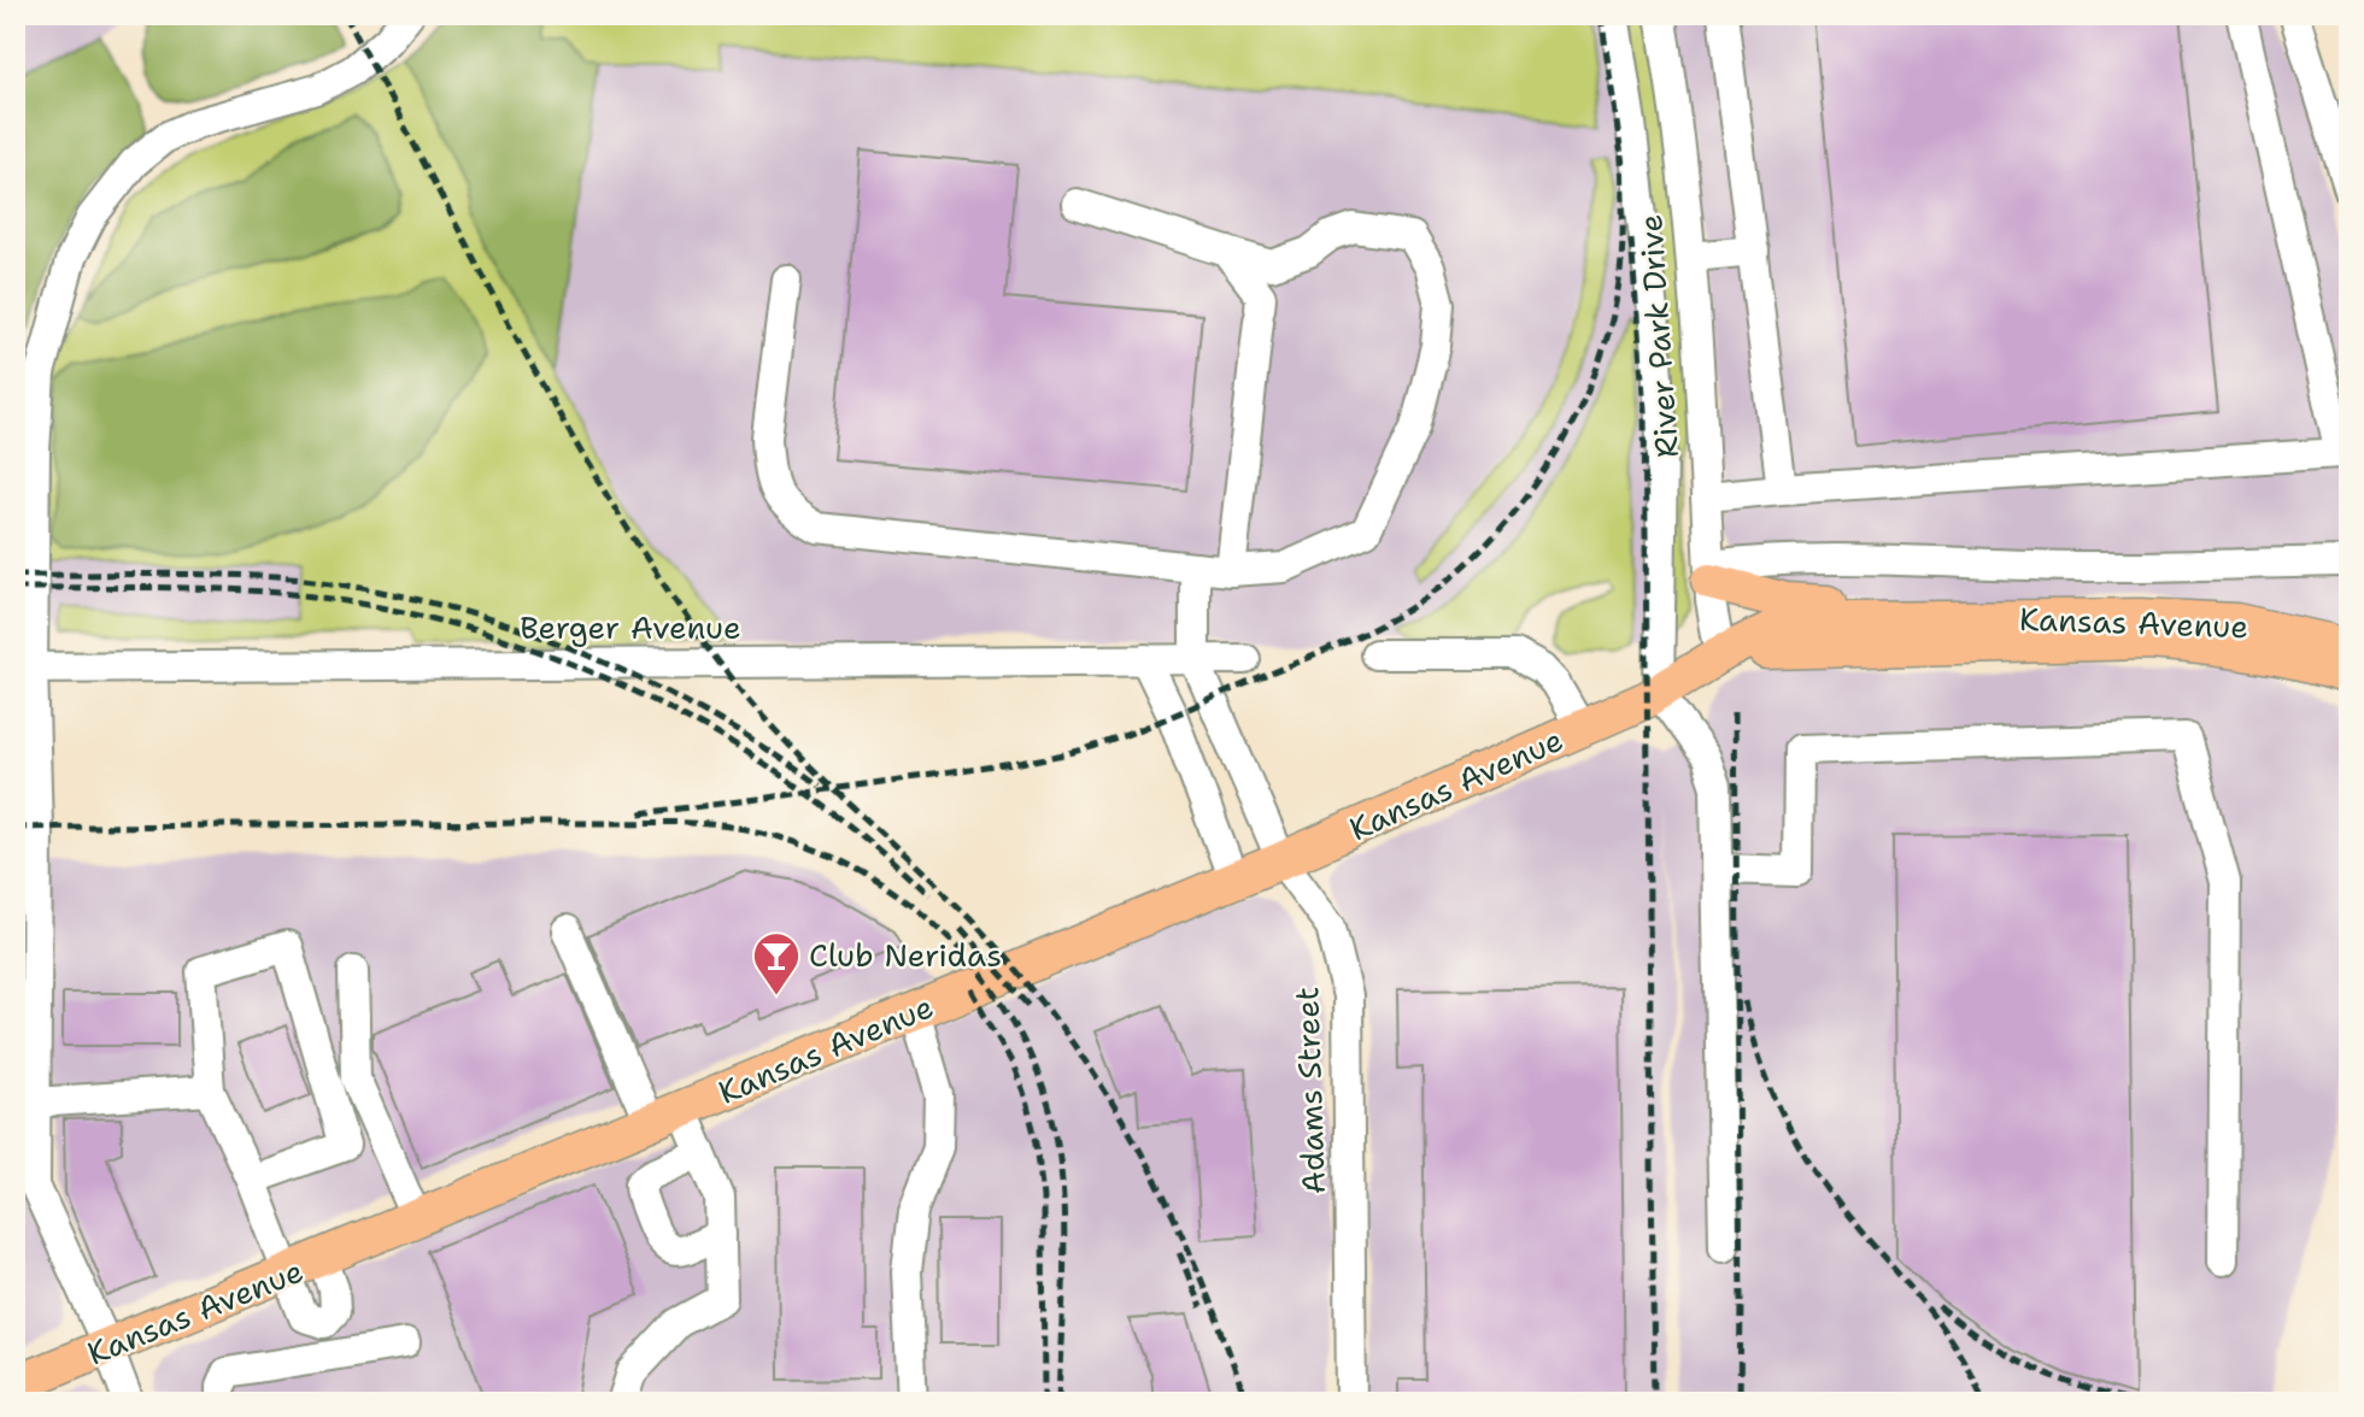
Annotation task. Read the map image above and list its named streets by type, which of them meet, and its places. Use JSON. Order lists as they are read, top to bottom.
{
  "streets": {
    "main road": ["Kansas Avenue"],
    "street": ["River Park Drive", "Berger Avenue", "Adams Street"]
  },
  "crossings": [
    ["River Park Drive", "Kansas Avenue"],
    ["Kansas Avenue", "Adams Street"],
    ["Berger Avenue", "Adams Street"]
  ],
  "places": {
    "bar": ["Club Neridas"]
  }
}
